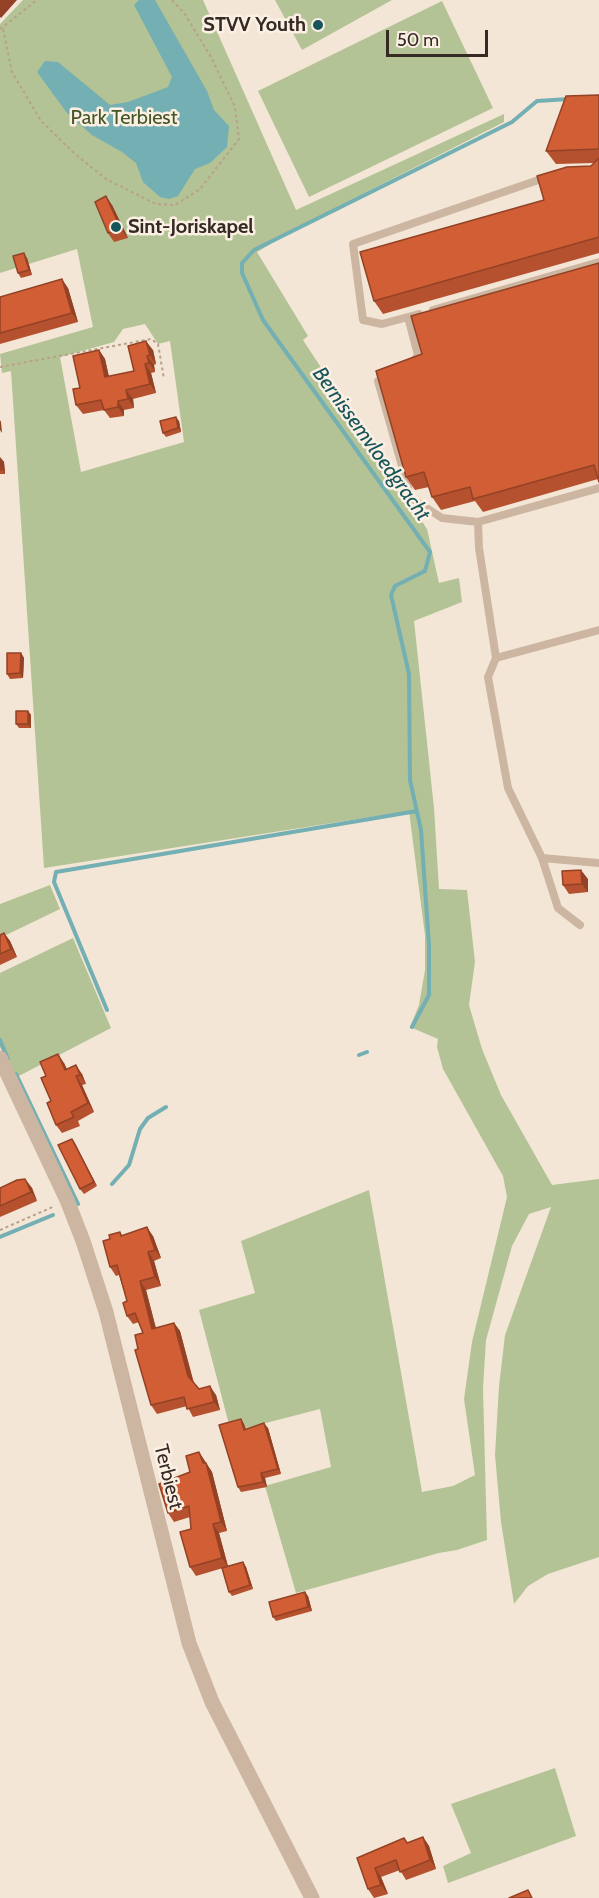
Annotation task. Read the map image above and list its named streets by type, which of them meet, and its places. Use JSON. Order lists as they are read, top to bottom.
{
  "streets": {
    "street": ["Terbiest"]
  },
  "water": ["Bernissemvloedgracht"],
  "parks": ["Park Terbiest"],
  "places": ["STVV Youth", "Sint-Joriskapel"],
  "scale_bar": "50 m"
}
